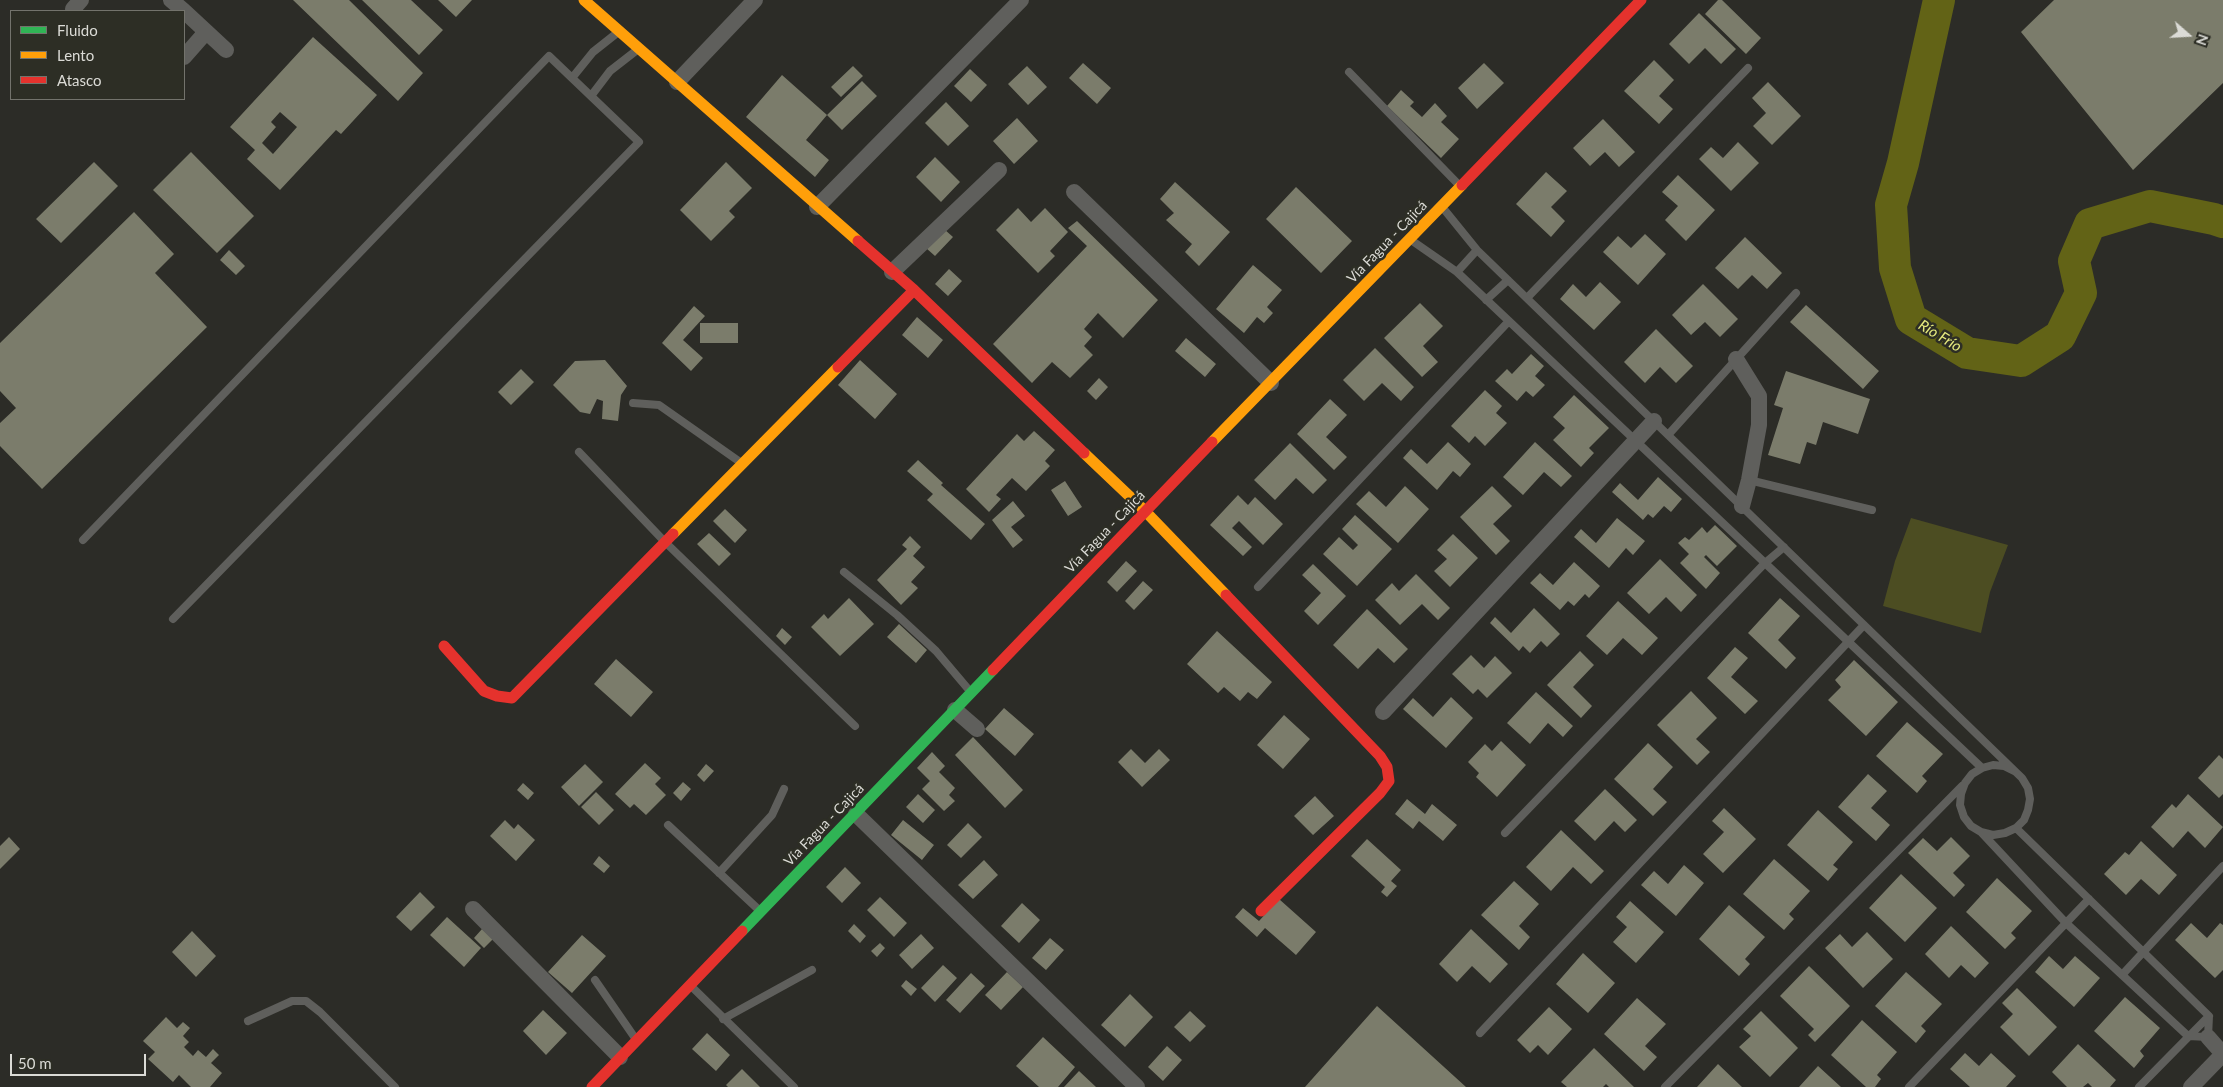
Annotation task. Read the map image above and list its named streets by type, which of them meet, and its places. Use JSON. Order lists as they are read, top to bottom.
{
  "streets": {
    "street": ["Vía Fagua - Cajicá"]
  },
  "water": ["Río Frío"],
  "legend": ["Fluido", "Lento", "Atasco"],
  "scale_bar": "50 m",
  "north": "right"
}
